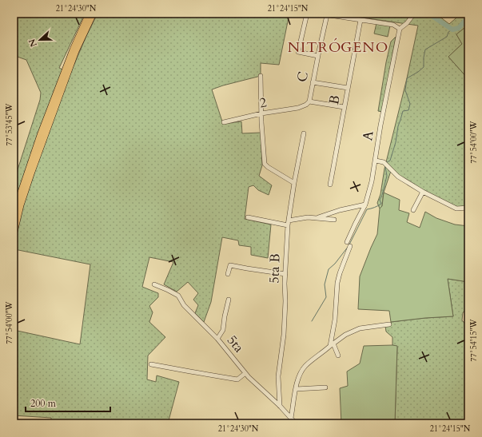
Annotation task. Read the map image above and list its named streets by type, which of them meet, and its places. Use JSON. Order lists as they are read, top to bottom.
{
  "streets": {
    "street": [
      "C",
      "B",
      "2",
      "A",
      "5ta B",
      "5ta"
    ]
  },
  "crossings": [
    ["C", "2"],
    ["B", "2"],
    ["5ta B", "5ta"]
  ],
  "districts": ["NITRÓGENO"],
  "scale_bar": "200 m",
  "north": "left",
  "coordinates": [
    "21°24'30\"N",
    "21°24'15\"N",
    "77°53'45\"W",
    "77°54'00\"W",
    "77°54'15\"W"
  ]
}
